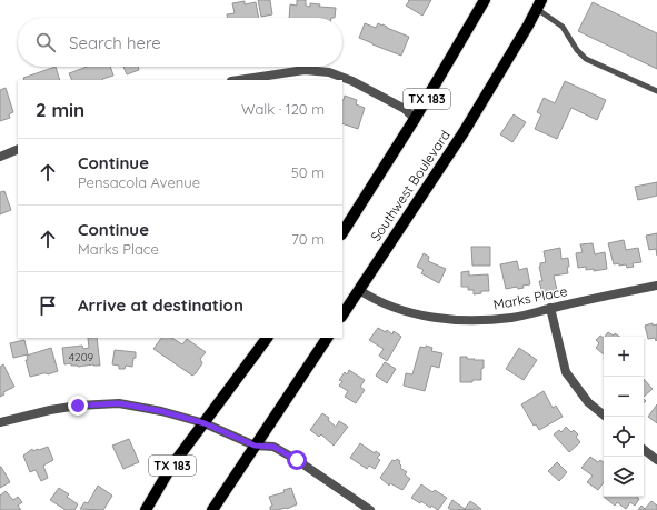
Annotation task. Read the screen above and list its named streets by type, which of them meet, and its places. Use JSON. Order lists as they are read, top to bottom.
{
  "streets": {
    "main road": ["TX 183", "Southwest Boulevard"],
    "street": ["Marks Place"]
  },
  "crossings": [
    ["Southwest Boulevard", "Marks Place"]
  ],
  "house_numbers": ["4209"],
  "page": {
    "search": "Search here",
    "heading": ["2 min", "Walk · 120 m"],
    "list": [
      ["Continue", "Pensacola Avenue", "50 m"],
      ["Continue", "Marks Place", "70 m"],
      "Arrive at destination"
    ],
    "map_buttons": ["+", "−"]
  }
}
